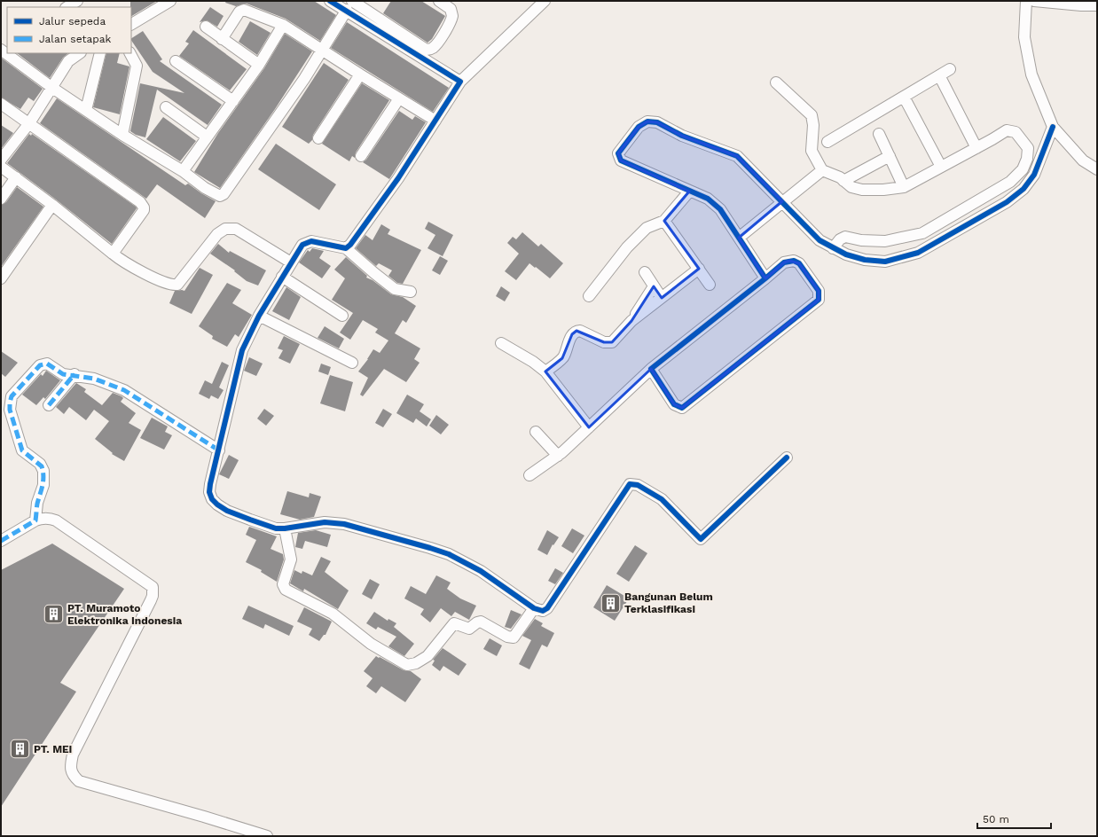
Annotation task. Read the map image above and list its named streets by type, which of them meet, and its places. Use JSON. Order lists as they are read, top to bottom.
{
  "places": {
    "building": ["Bangunan Belum Terklasifikasi", "PT. Muramoto Elektronika Indonesia", "PT. MEI"]
  },
  "legend": ["Jalur sepeda", "Jalan setapak"],
  "scale_bar": "50 m"
}
